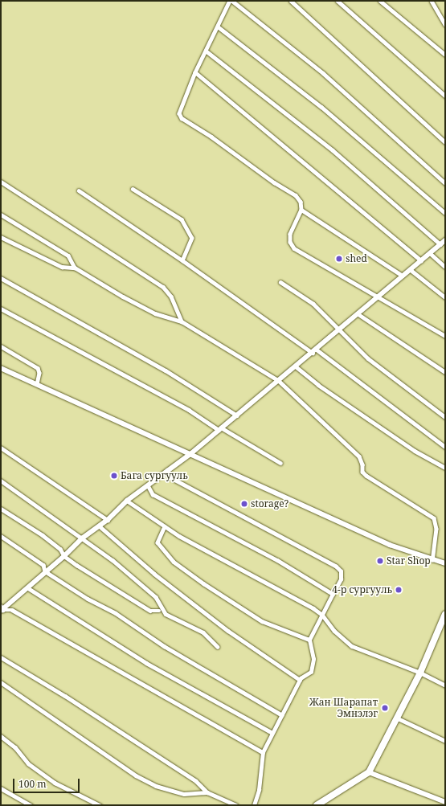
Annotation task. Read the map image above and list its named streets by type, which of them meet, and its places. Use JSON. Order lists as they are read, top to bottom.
{
  "places": [
    "shed",
    "Бага сургууль",
    "storage?",
    "Star Shop",
    "4-р сургууль",
    "Жан Шарапат Эмнэлэг"
  ],
  "scale_bar": "100 m"
}
